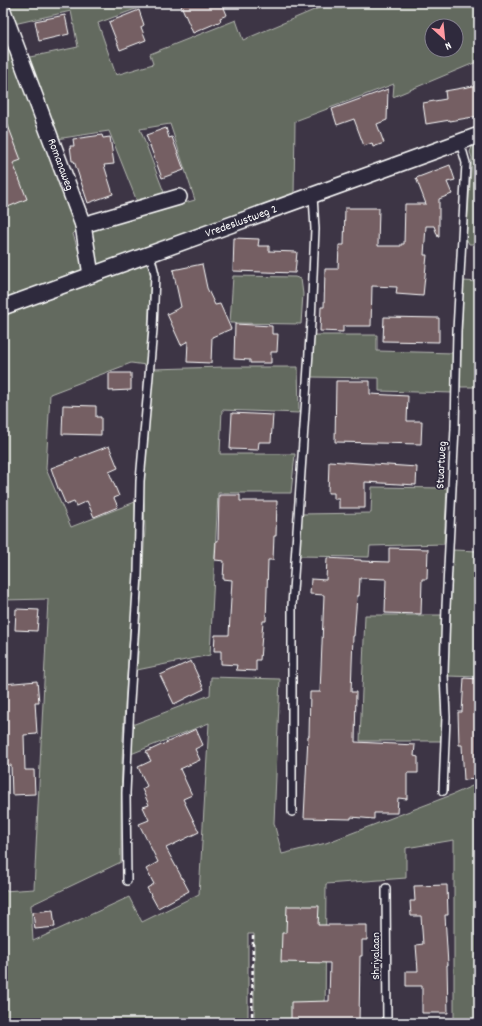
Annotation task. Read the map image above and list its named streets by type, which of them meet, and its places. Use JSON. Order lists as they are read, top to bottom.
{
  "streets": {
    "street": ["Romanaweg", "Vredeslustweg 2"],
    "lane": ["Stuartweg", "Shriyalaan"]
  },
  "crossings": [
    ["Romanaweg", "Vredeslustweg 2"],
    ["Vredeslustweg 2", "Stuartweg"]
  ],
  "north": "bottom right"
}
